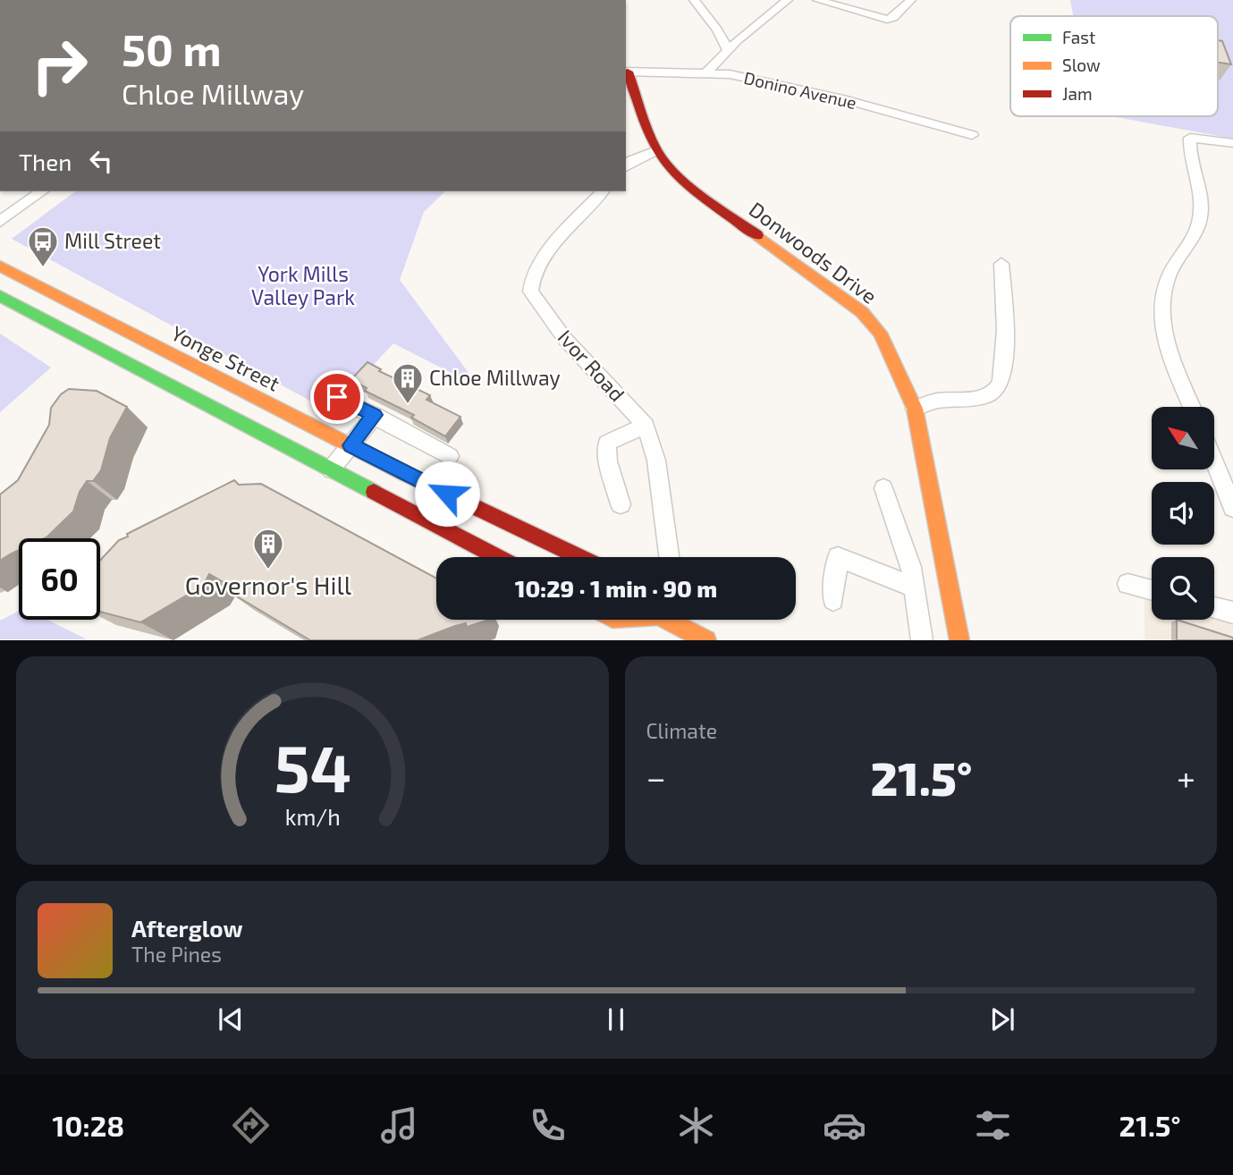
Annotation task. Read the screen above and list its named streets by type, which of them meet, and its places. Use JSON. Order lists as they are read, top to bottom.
{
  "streets": {
    "main road": ["Donwoods Drive", "Yonge Street"],
    "street": ["Donino Avenue", "Ivor Road"]
  },
  "crossings": [
    ["Donino Avenue", "Donwoods Drive"]
  ],
  "parks": ["York Mills Valley Park"],
  "places": {
    "bus stop": ["Mill Street"],
    "building": ["Chloe Millway", "Governor's Hill"]
  },
  "legend": ["Fast", "Slow", "Jam"],
  "north": "top left",
  "page": {
    "turn": ["50 m", "Chloe Millway"],
    "then": "Then",
    "limit": "60",
    "trip": "10:29 · 1 min · 90 m",
    "tile": "Climate",
    "heat": ["−", "21.5°", "+"],
    "song": ["Afterglow", "The Pines"],
    "tabs": ["10:28", "21.5°"],
    "gauge": ["54", "km/h"]
  }
}
